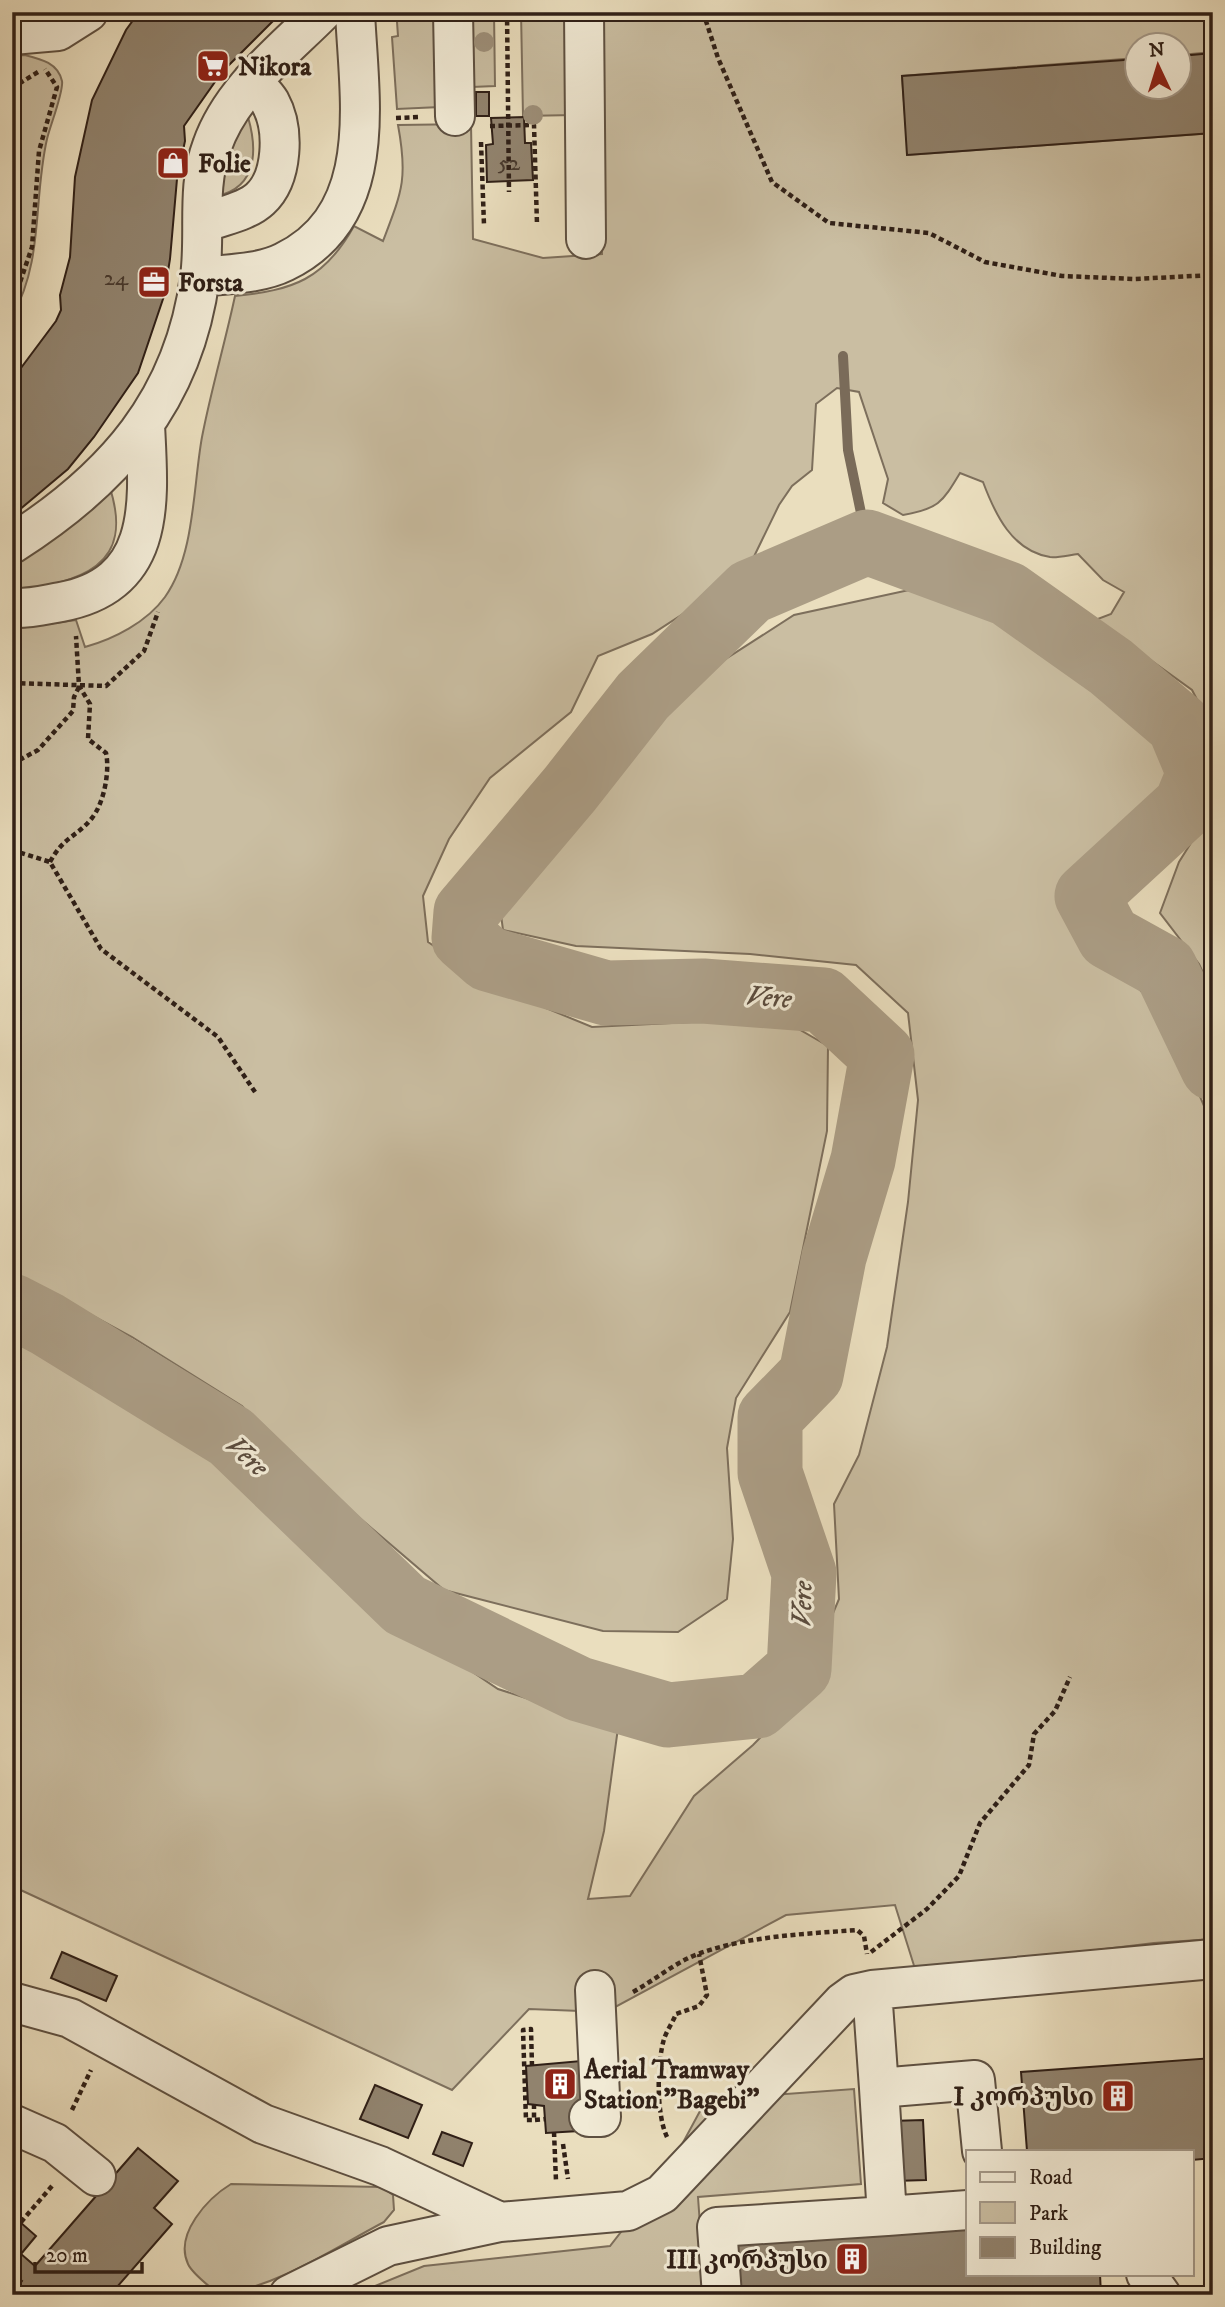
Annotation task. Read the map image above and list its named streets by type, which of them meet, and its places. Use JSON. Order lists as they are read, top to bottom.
{
  "water": ["Vere"],
  "places": {
    "supermarket": ["Nikora"],
    "shop": ["Folie"],
    "office": ["Forsta"],
    "building": ["Aerial Tramway Station \"Bagebi\"", "I კორპუსი", "III კორპუსი"]
  },
  "house_numbers": ["52", "24"],
  "legend": ["Road", "Park", "Building"],
  "scale_bar": "20 m",
  "north": "top"
}
